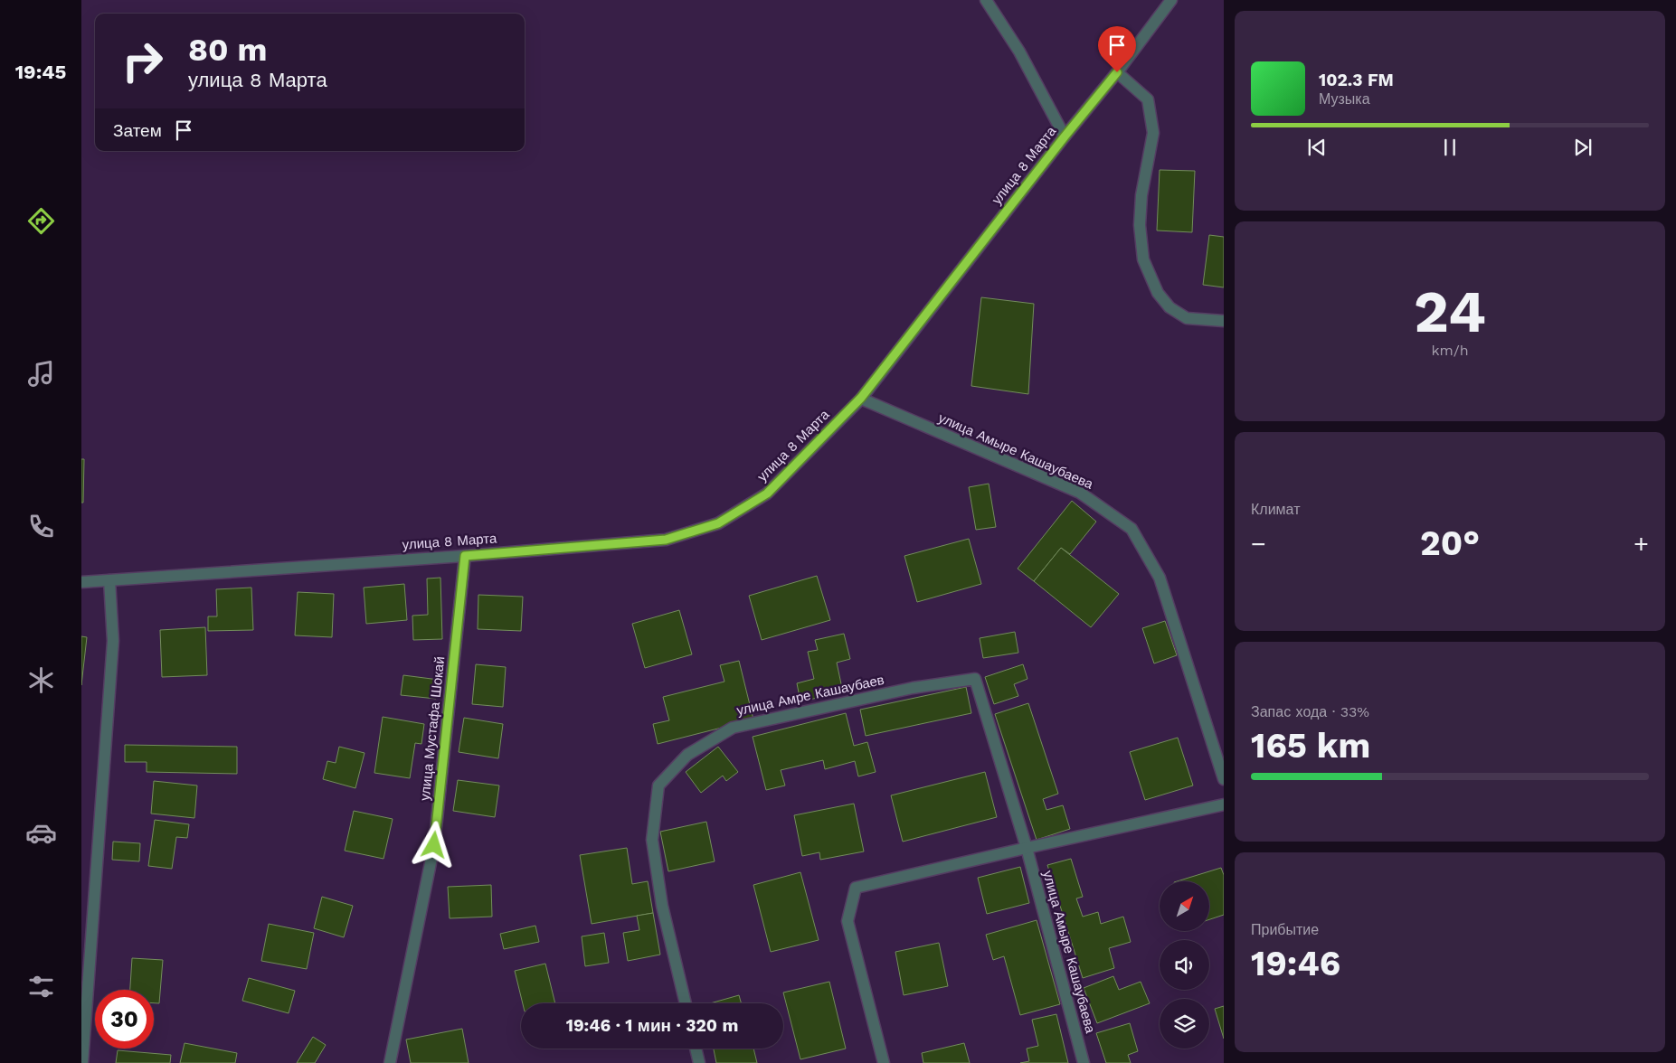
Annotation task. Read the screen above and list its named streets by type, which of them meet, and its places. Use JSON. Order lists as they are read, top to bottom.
{
  "streets": {
    "street": [
      "улица 8 Марта",
      "улица Амыре Кашаубаева",
      "улица Амре Кашаубаев",
      "улица Мустафа Шокай"
    ]
  },
  "crossings": [
    ["улица 8 Марта", "улица Амыре Кашаубаева"],
    ["улица 8 Марта", "улица Мустафа Шокай"],
    ["улица Амыре Кашаубаева", "улица Амре Кашаубаев"]
  ],
  "north": "top right",
  "page": {
    "tabs": "19:45",
    "turn": ["80 m", "улица 8 Марта"],
    "song": ["102.3 FM", "Музыка"],
    "then": "Затем",
    "tile": [
      ["24", "km/h"],
      "Климат",
      ["Запас хода · 33%", "165 km"],
      ["Прибытие", "19:46"]
    ],
    "heat": ["−", "20°", "+"],
    "limit": "30",
    "trip": "19:46 · 1 мин · 320 m"
  }
}
